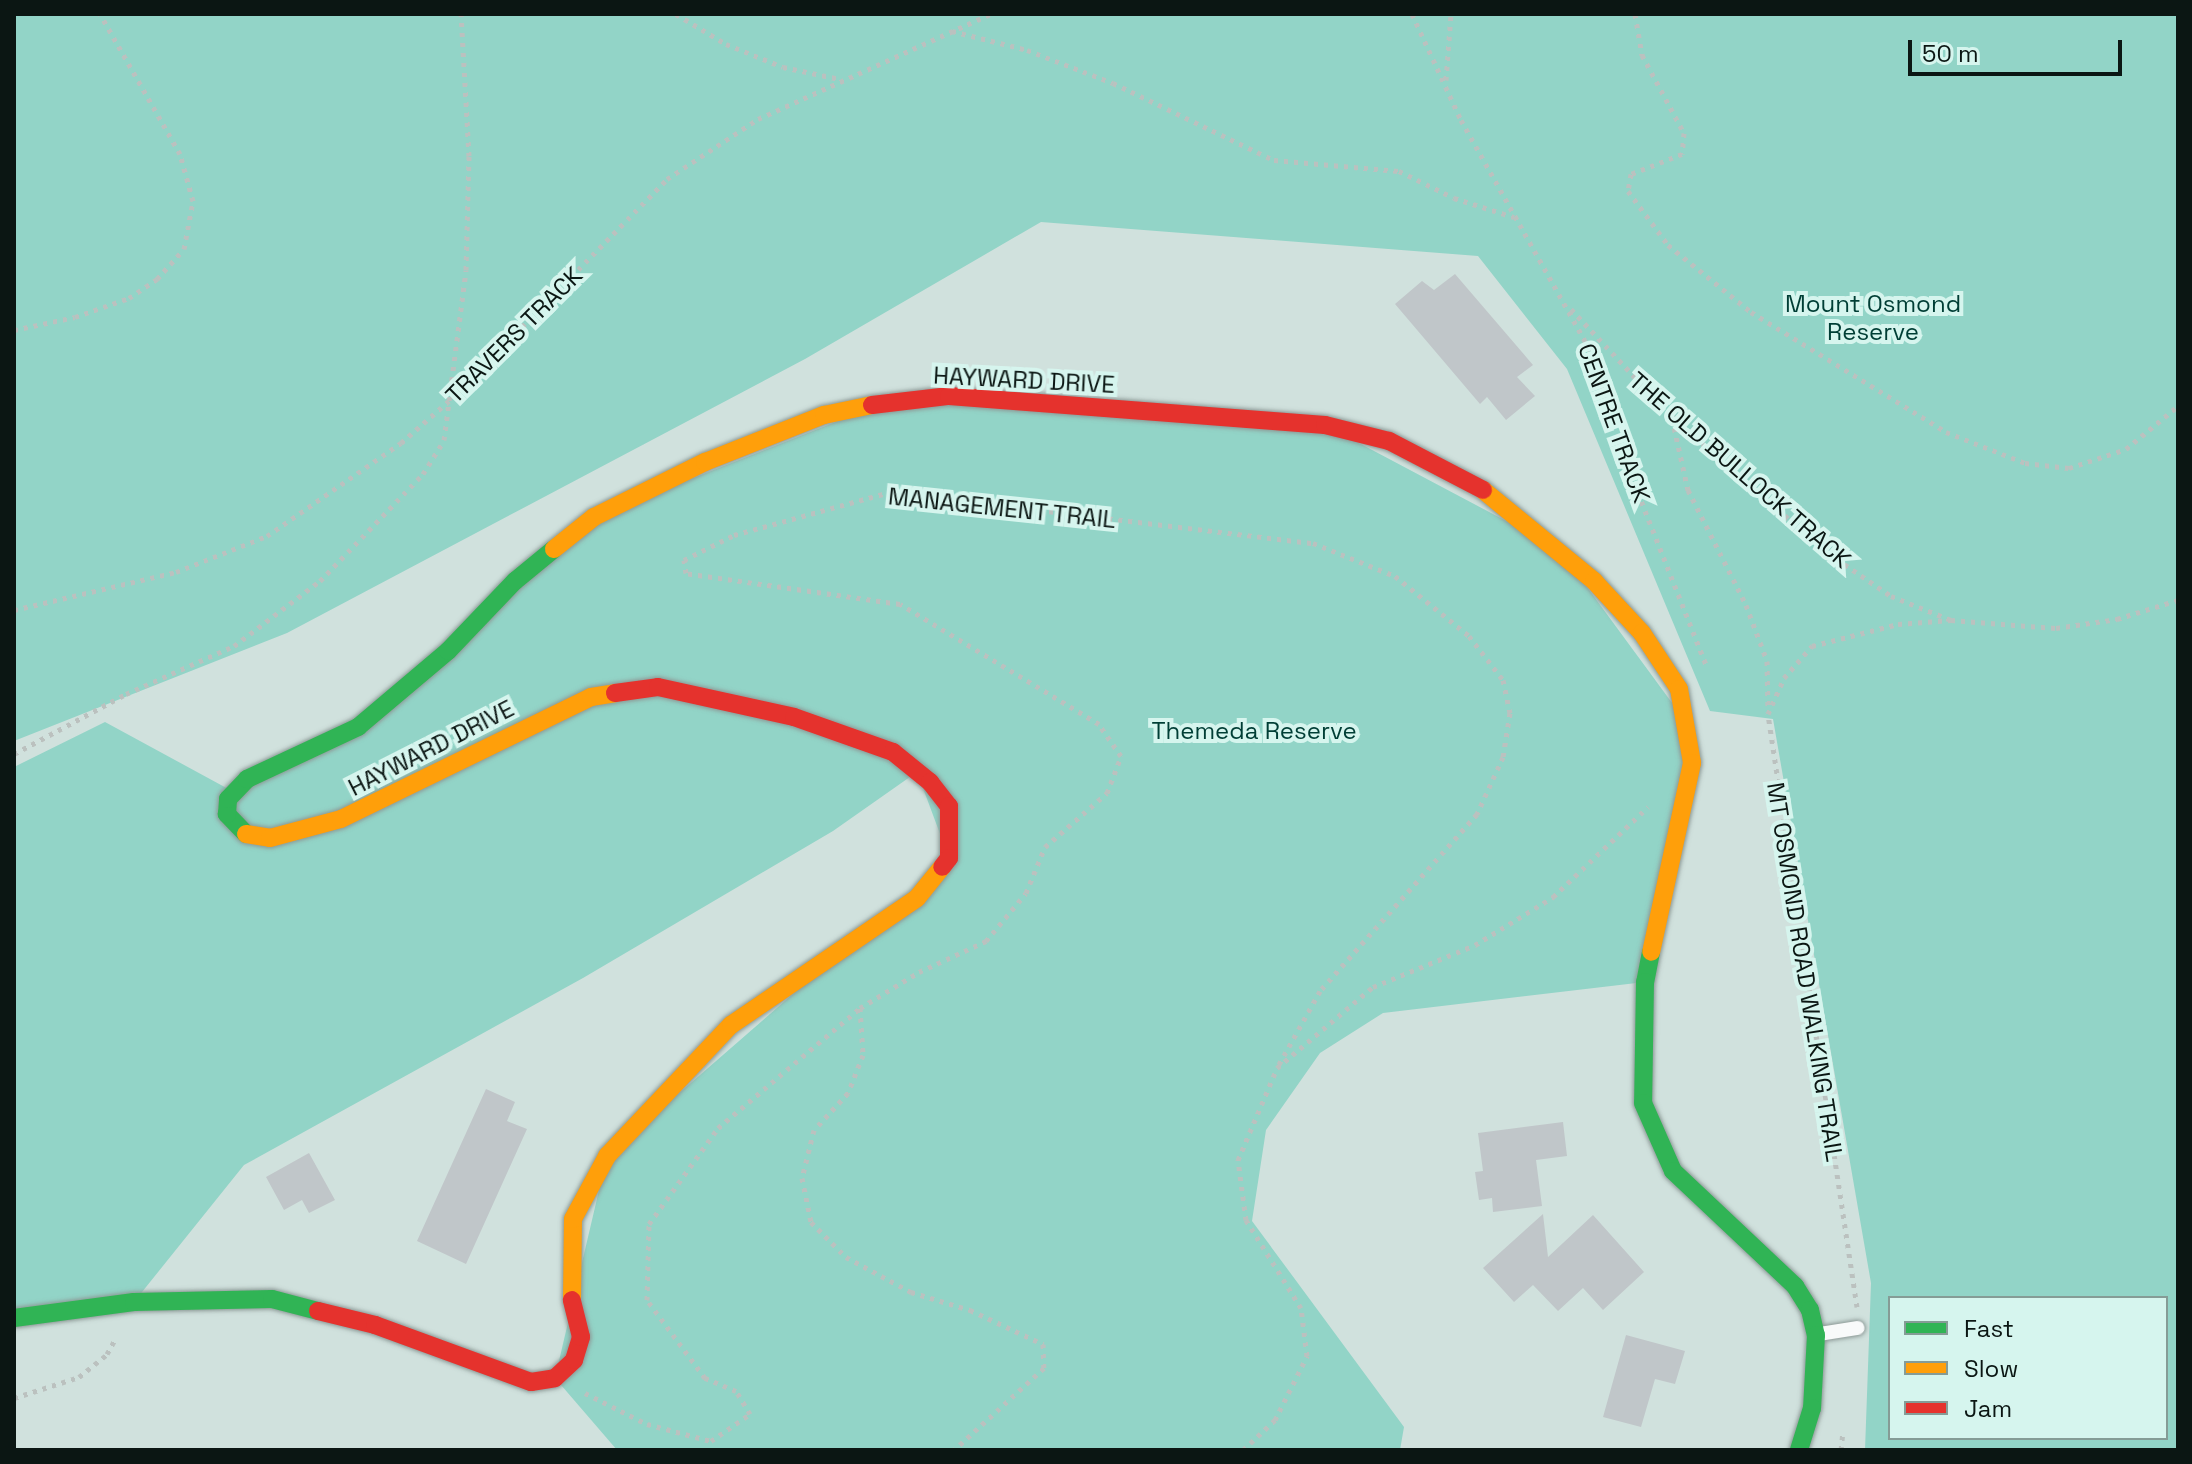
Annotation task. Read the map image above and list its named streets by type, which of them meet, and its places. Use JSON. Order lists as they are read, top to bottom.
{
  "streets": {
    "street": ["HAYWARD DRIVE"],
    "path": [
      "TRAVERS TRACK",
      "CENTRE TRACK",
      "THE OLD BULLOCK TRACK",
      "MANAGEMENT TRAIL",
      "MT OSMOND ROAD WALKING TRAIL"
    ]
  },
  "crossings": [
    ["CENTRE TRACK", "THE OLD BULLOCK TRACK"],
    ["THE OLD BULLOCK TRACK", "MT OSMOND ROAD WALKING TRAIL"]
  ],
  "parks": ["Mount Osmond Reserve", "Themeda Reserve"],
  "legend": ["Fast", "Slow", "Jam"],
  "scale_bar": "50 m"
}
